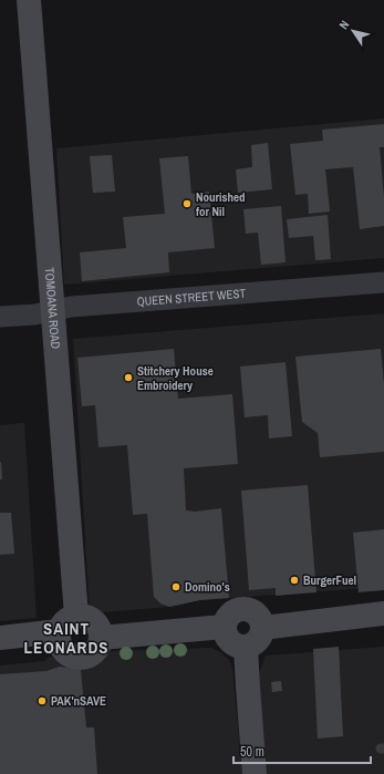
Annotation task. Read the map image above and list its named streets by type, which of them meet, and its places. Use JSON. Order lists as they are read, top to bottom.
{
  "streets": {
    "street": ["QUEEN STREET WEST", "TOMOANA ROAD"]
  },
  "crossings": [
    ["QUEEN STREET WEST", "TOMOANA ROAD"]
  ],
  "districts": ["SAINT LEONARDS"],
  "places": [
    "Nourished for Nil",
    "Stitchery House Embroidery",
    "BurgerFuel",
    "Domino's",
    "PAK'nSAVE"
  ],
  "scale_bar": "50 m",
  "north": "top left"
}
